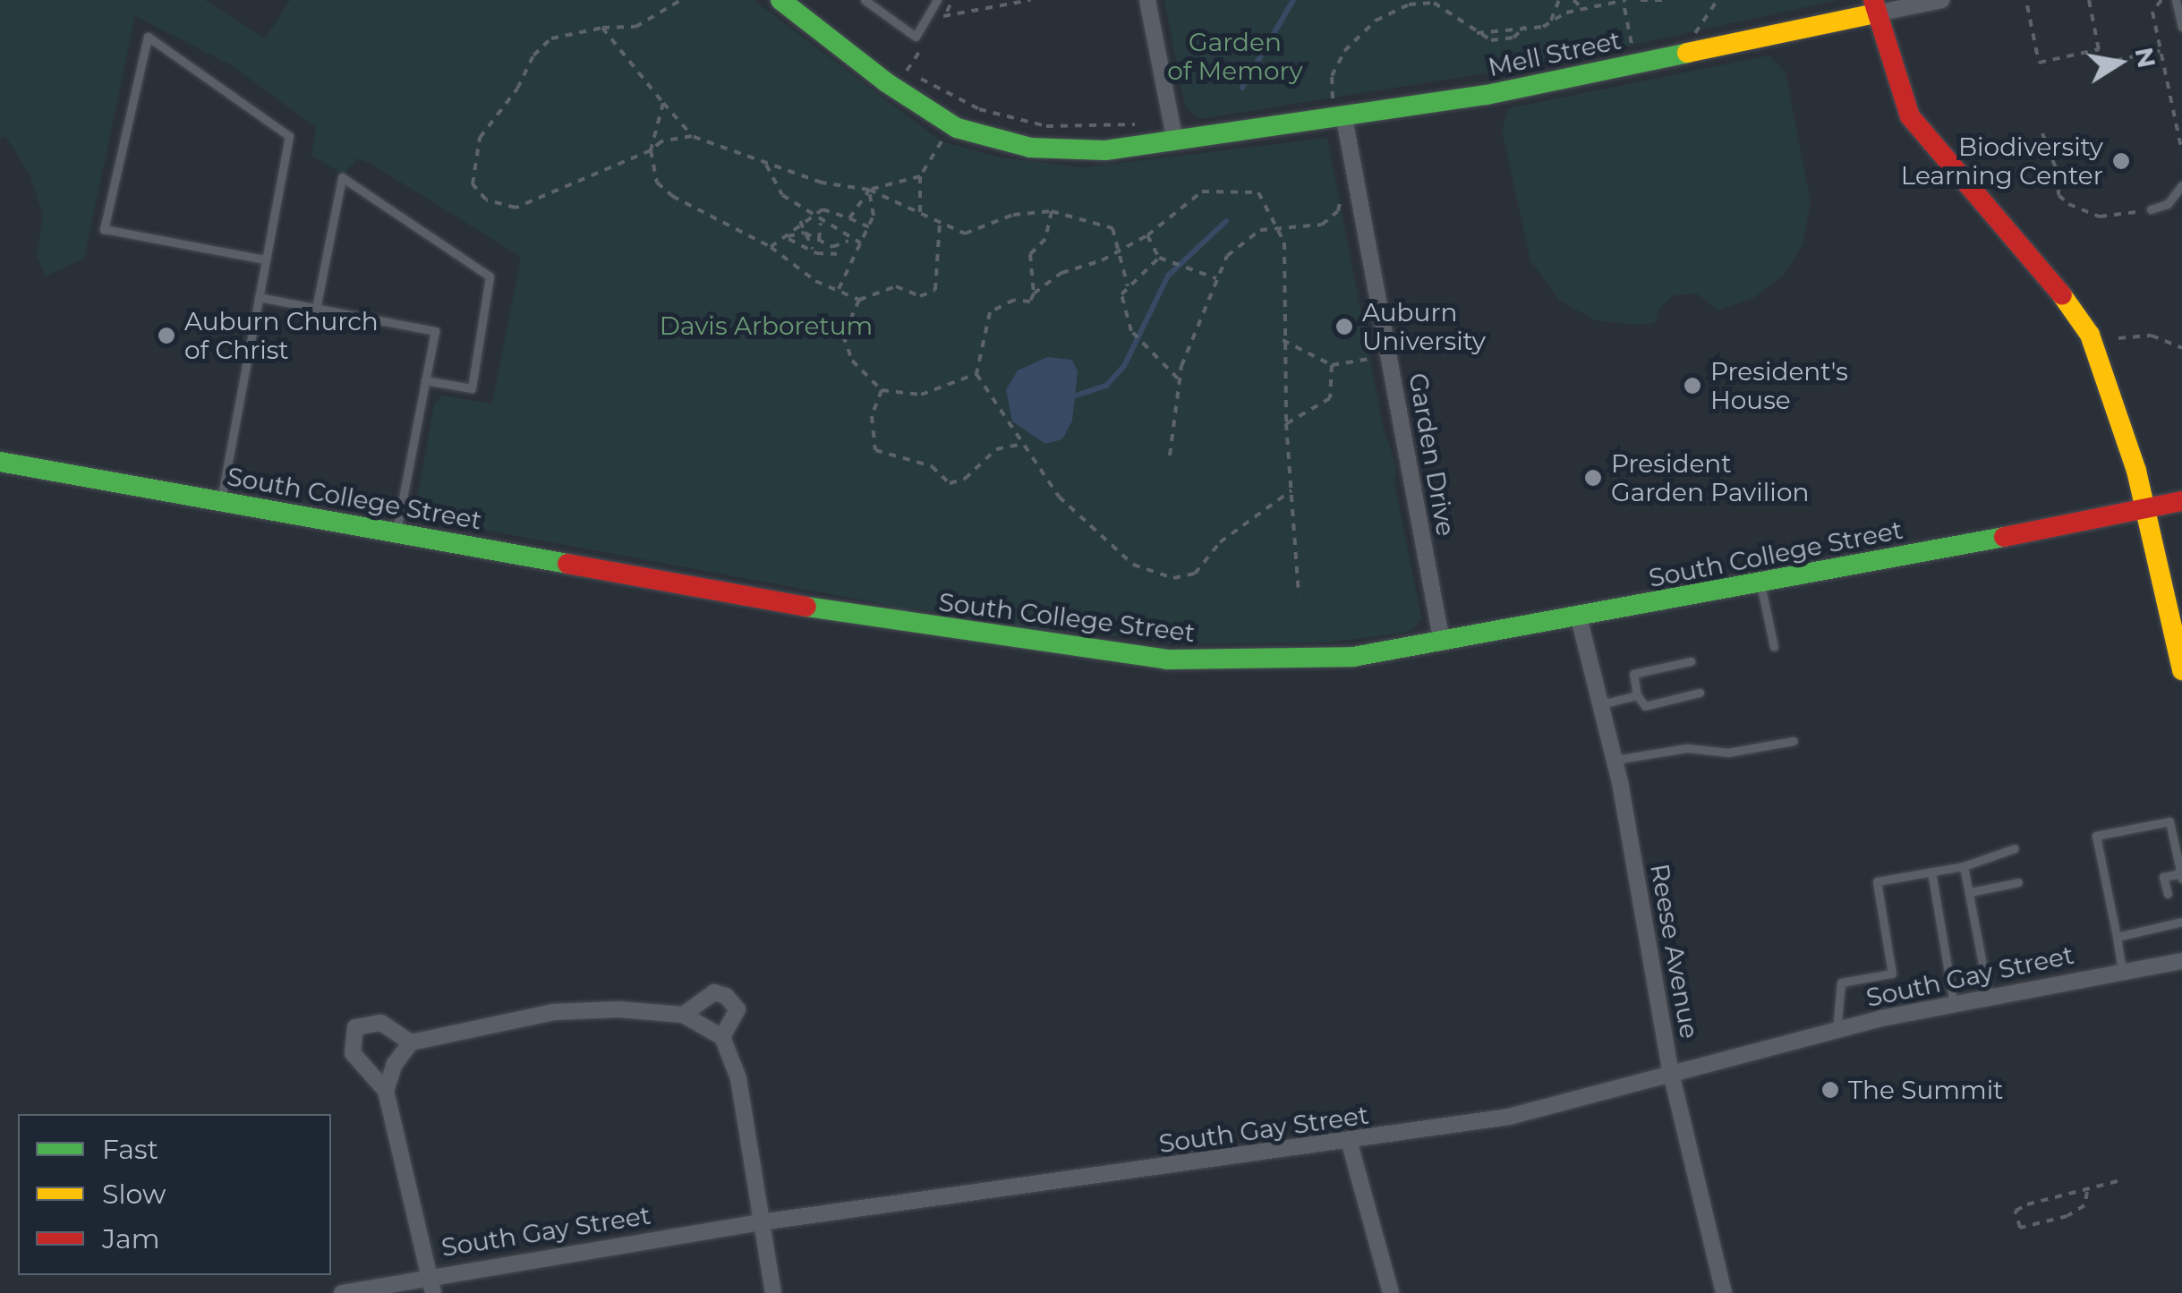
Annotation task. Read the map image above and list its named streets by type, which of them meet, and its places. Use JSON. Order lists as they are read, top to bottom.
{
  "streets": {
    "main road": ["Mell Street", "South College Street"],
    "street": ["Garden Drive", "Reese Avenue", "South Gay Street"]
  },
  "crossings": [
    ["Mell Street", "Garden Drive"],
    ["Garden Drive", "South College Street"],
    ["South College Street", "Reese Avenue"],
    ["Reese Avenue", "South Gay Street"]
  ],
  "parks": ["Garden of Memory", "Davis Arboretum"],
  "places": [
    "Biodiversity Learning Center",
    "Auburn University",
    "Auburn Church of Christ",
    "President's House",
    "President Garden Pavilion",
    "The Summit"
  ],
  "legend": ["Fast", "Slow", "Jam"],
  "north": "right"
}
